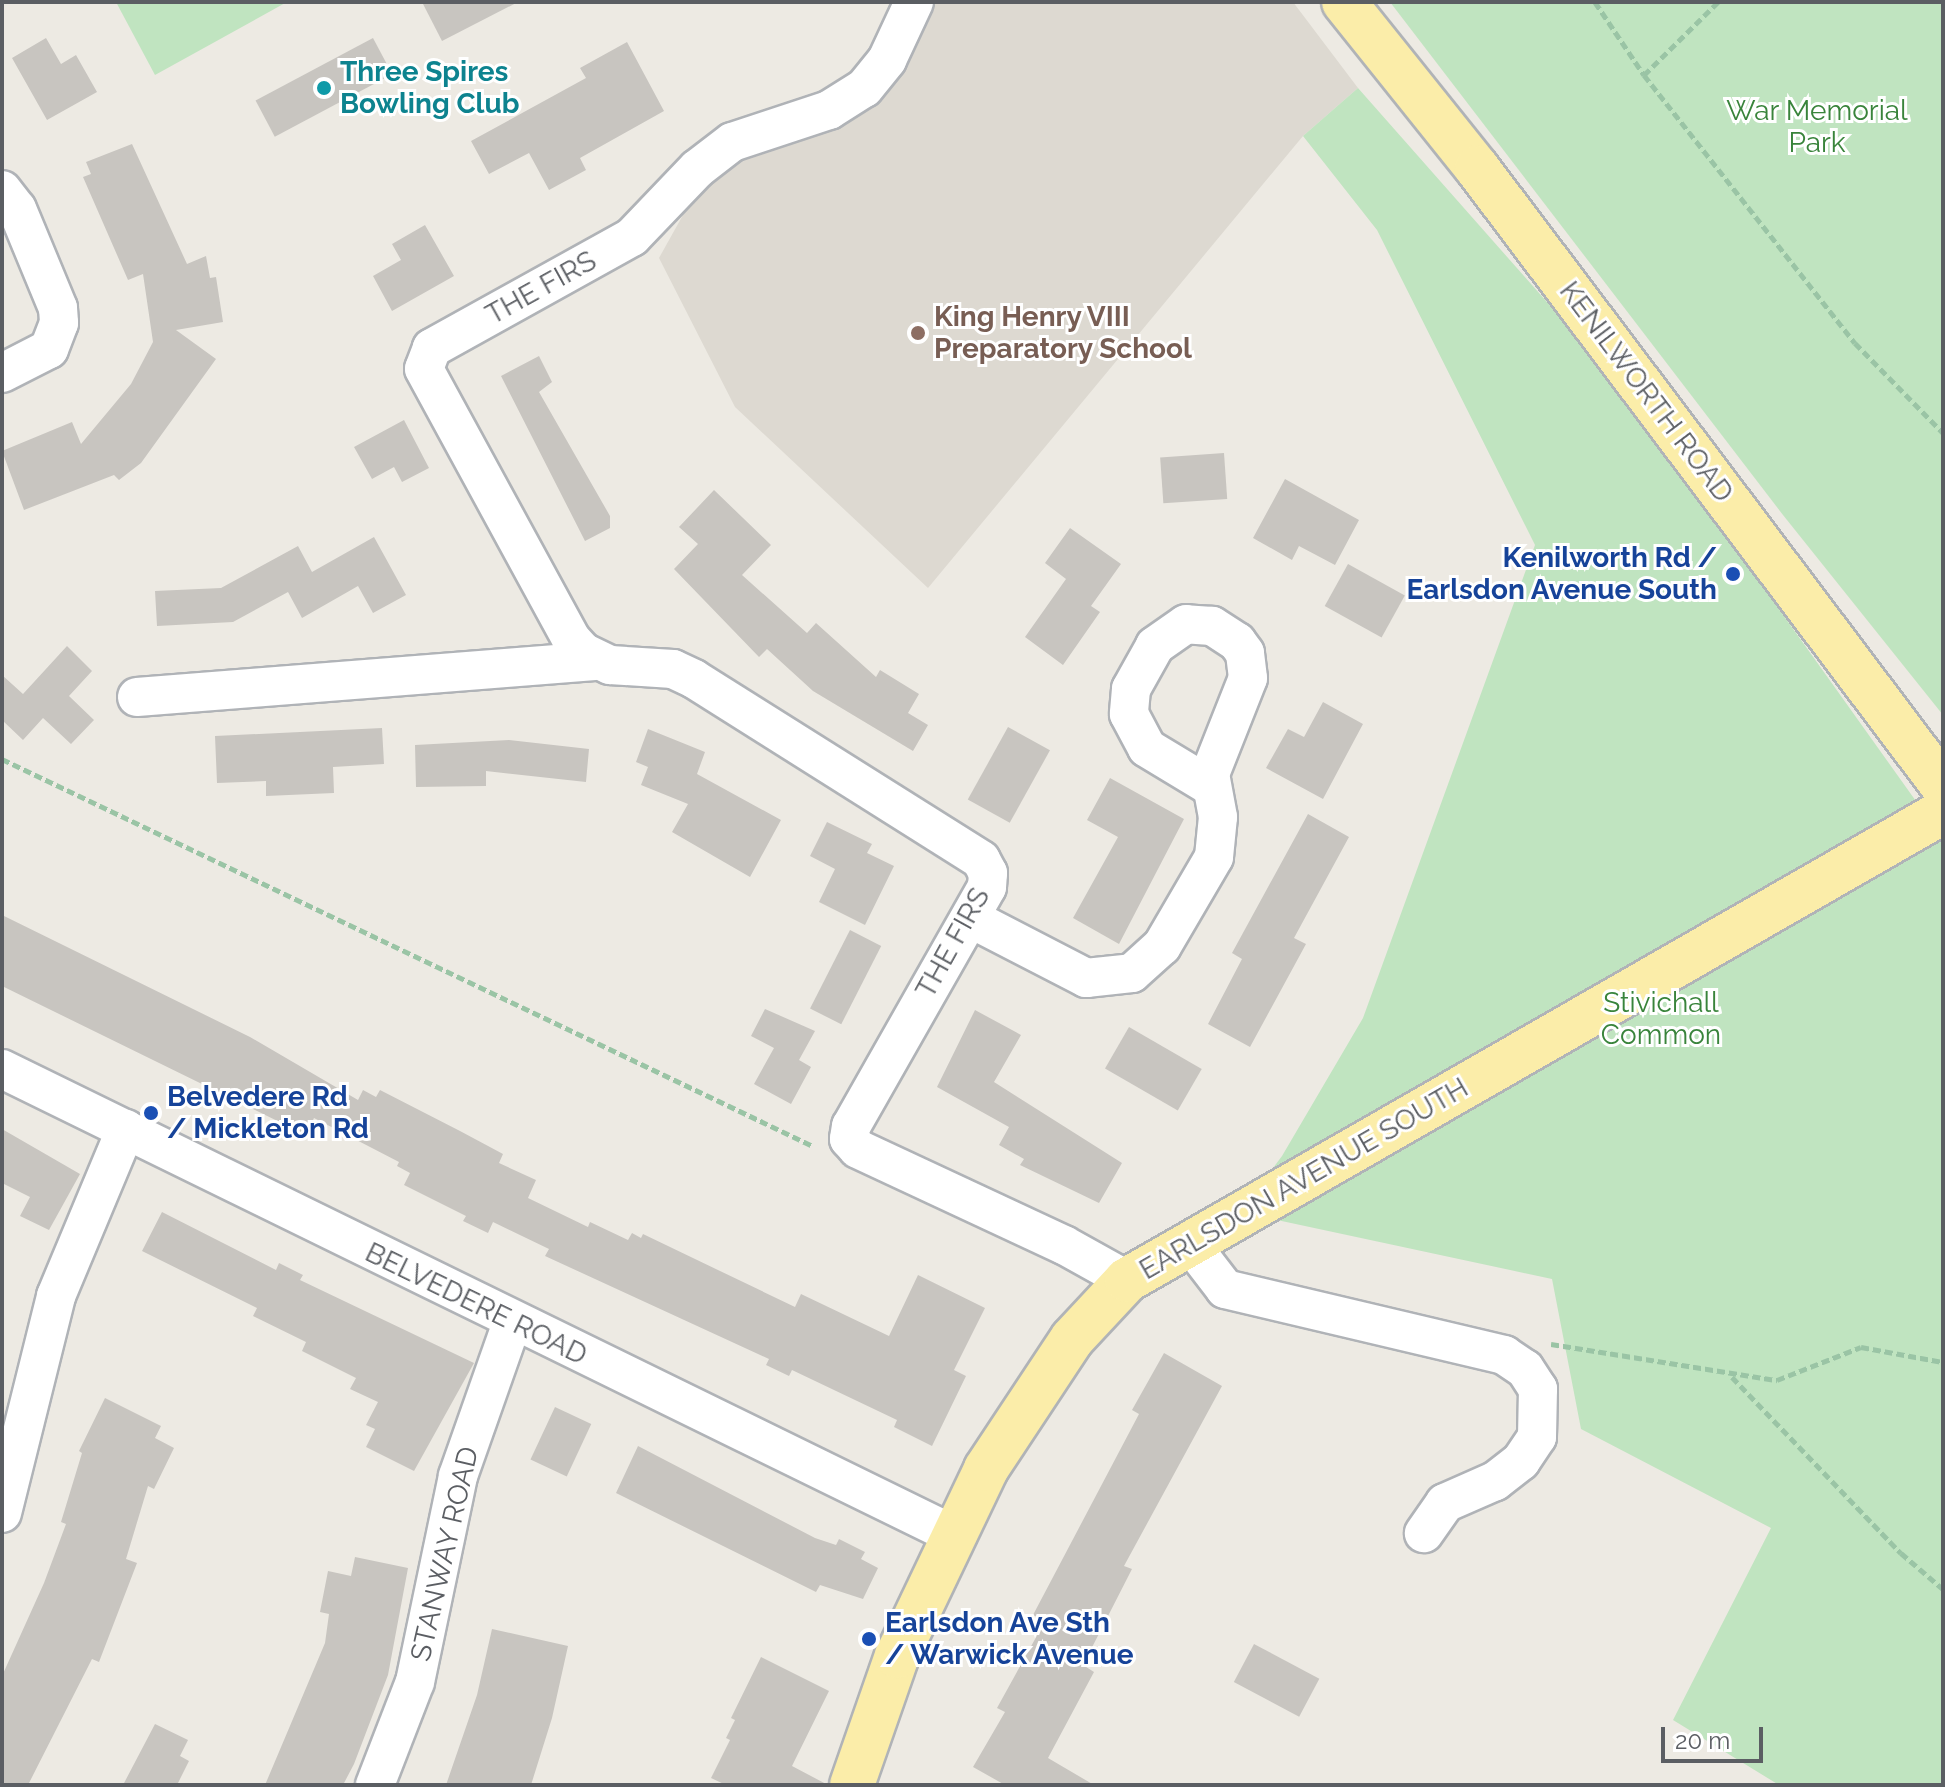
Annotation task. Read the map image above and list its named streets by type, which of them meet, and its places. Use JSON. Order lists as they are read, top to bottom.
{
  "streets": {
    "main road": ["KENILWORTH ROAD", "EARLSDON AVENUE SOUTH"],
    "street": ["THE FIRS", "BELVEDERE ROAD", "STANWAY ROAD"]
  },
  "crossings": [
    ["EARLSDON AVENUE SOUTH", "BELVEDERE ROAD"],
    ["BELVEDERE ROAD", "STANWAY ROAD"]
  ],
  "parks": ["War Memorial Park", "Stivichall Common"],
  "places": [
    "Three Spires Bowling Club",
    "King Henry VIII Preparatory School",
    "Kenilworth Rd / Earlsdon Avenue South",
    "Belvedere Rd / Mickleton Rd",
    "Earlsdon Ave Sth / Warwick Avenue"
  ],
  "scale_bar": "20 m"
}
